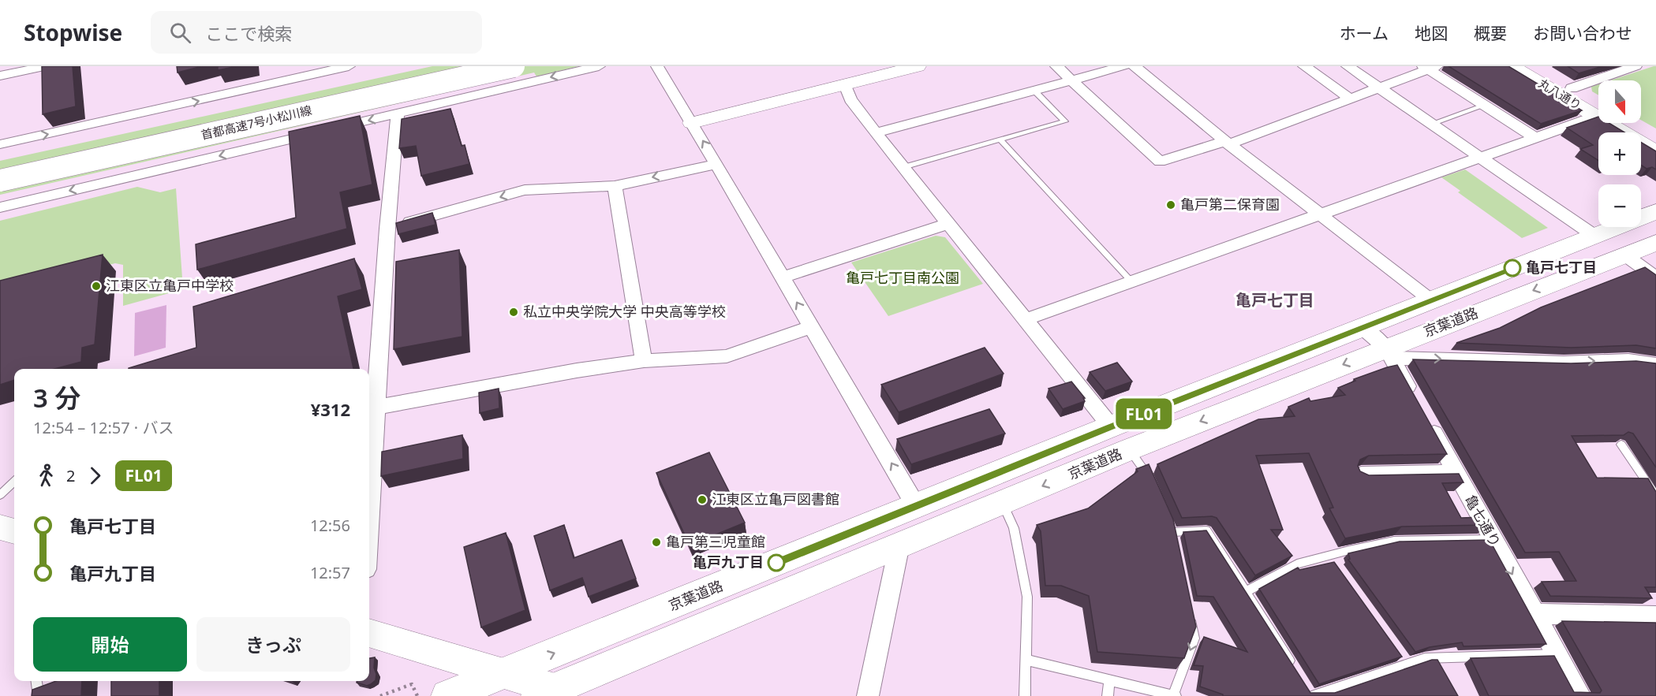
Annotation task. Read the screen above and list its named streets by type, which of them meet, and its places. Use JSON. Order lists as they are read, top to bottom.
{
  "streets": {
    "highway": ["首都高速7号小松川線", "京葉道路"],
    "street": ["丸八通り", "亀七通り"]
  },
  "crossings": [
    ["京葉道路", "亀七通り"]
  ],
  "districts": ["亀戸七丁目"],
  "parks": ["亀戸七丁目南公園"],
  "places": [
    "亀戸第二保育園",
    "亀戸七丁目",
    "江東区立亀戸中学校",
    "私立中央学院大学 中央高等学校",
    "江東区立亀戸図書館",
    "亀戸第三児童館",
    "亀戸九丁目"
  ],
  "lines": ["bus line FL01"],
  "north": "bottom",
  "page": {
    "header": "Stopwise",
    "search": "ここで検索",
    "nav": [
      "ホーム",
      "地図",
      "概要",
      "お問い合わせ"
    ],
    "on_map": "FL01",
    "map_buttons": ["+", "−"],
    "heading": ["3 分", "12:54 – 12:57 · バス", "¥312"],
    "legs": ["2", "FL01"],
    "list": [
      {
        "name": "亀戸七丁目",
        "value": "12:56"
      },
      {
        "name": "亀戸九丁目",
        "value": "12:57"
      }
    ],
    "buttons": ["開始", "きっぷ"]
  }
}
